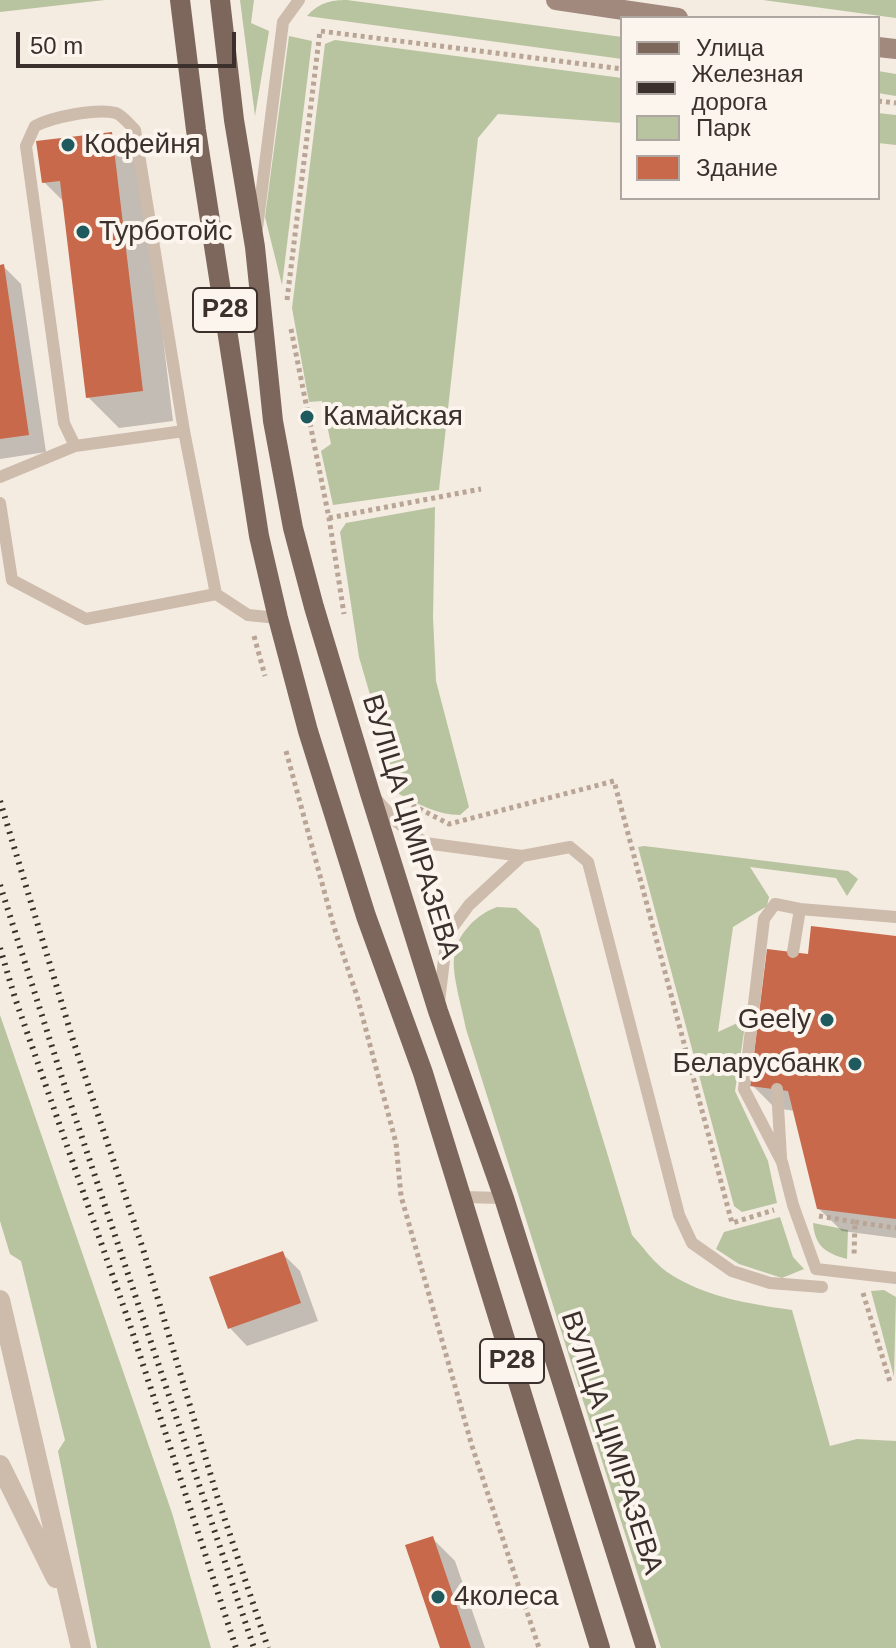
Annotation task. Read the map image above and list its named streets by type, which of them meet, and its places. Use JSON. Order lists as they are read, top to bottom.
{
  "streets": {
    "main road": ["Р28", "ВУЛІЦА ЦІМІРАЗЕВА"]
  },
  "places": [
    "Кофейня",
    "Турботойс",
    "Камайская",
    "Geely",
    "Беларусбанк",
    "4колеса"
  ],
  "legend": [
    "Улица",
    "Железная дорога",
    "Парк",
    "Здание"
  ],
  "scale_bar": "50 m"
}
